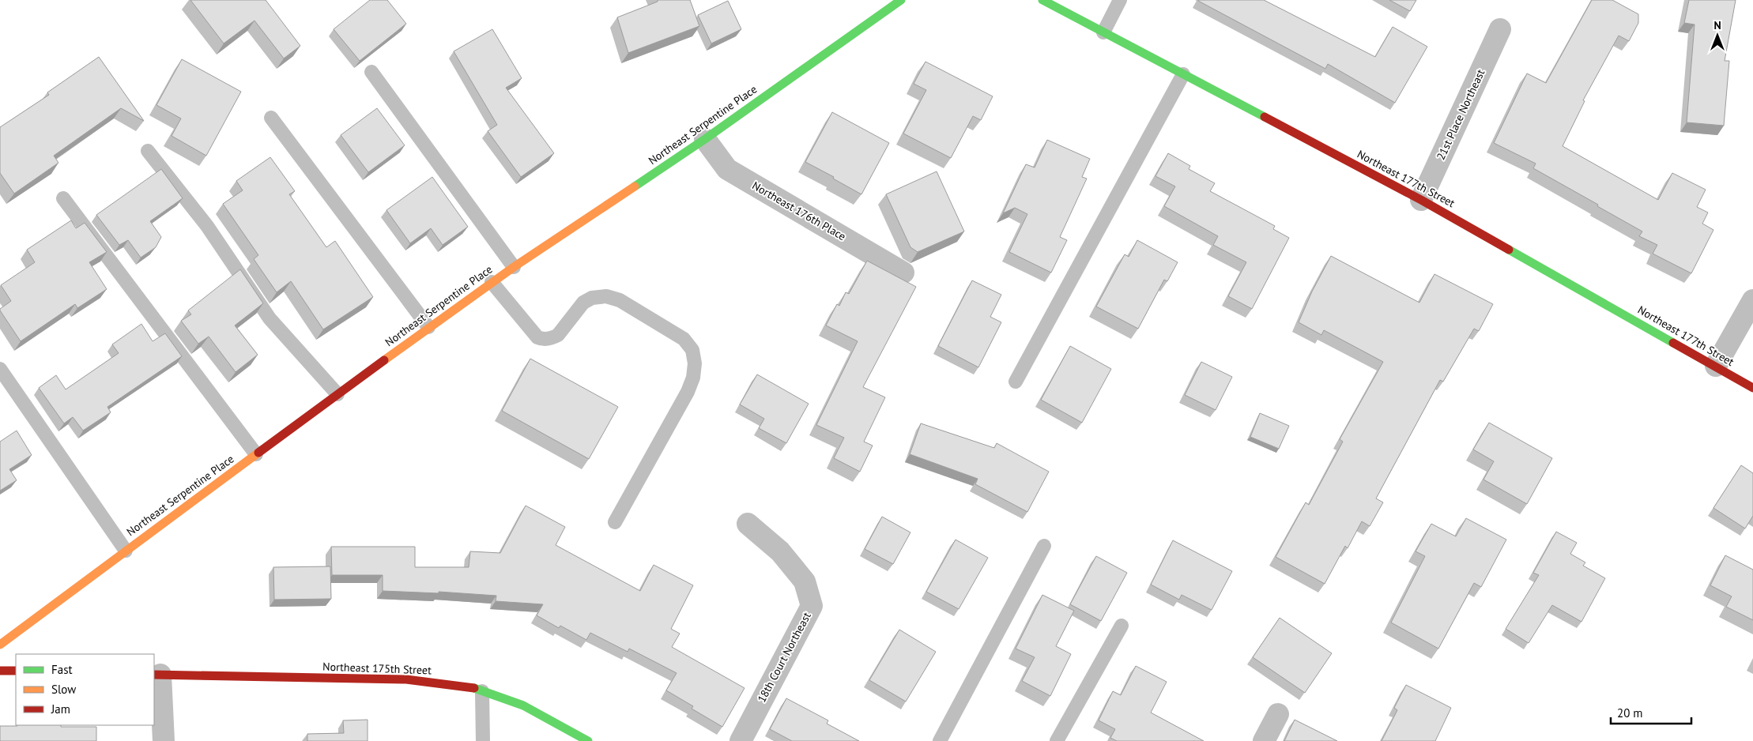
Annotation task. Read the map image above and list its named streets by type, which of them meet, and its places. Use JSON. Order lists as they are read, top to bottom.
{
  "streets": {
    "street": [
      "21st Place Northeast",
      "Northeast Serpentine Place",
      "Northeast 177th Street",
      "Northeast 176th Place",
      "18th Court Northeast",
      "Northeast 175th Street"
    ]
  },
  "crossings": [
    ["21st Place Northeast", "Northeast 177th Street"],
    ["Northeast Serpentine Place", "Northeast 176th Place"]
  ],
  "legend": ["Fast", "Slow", "Jam"],
  "scale_bar": "20 m",
  "north": "top"
}
